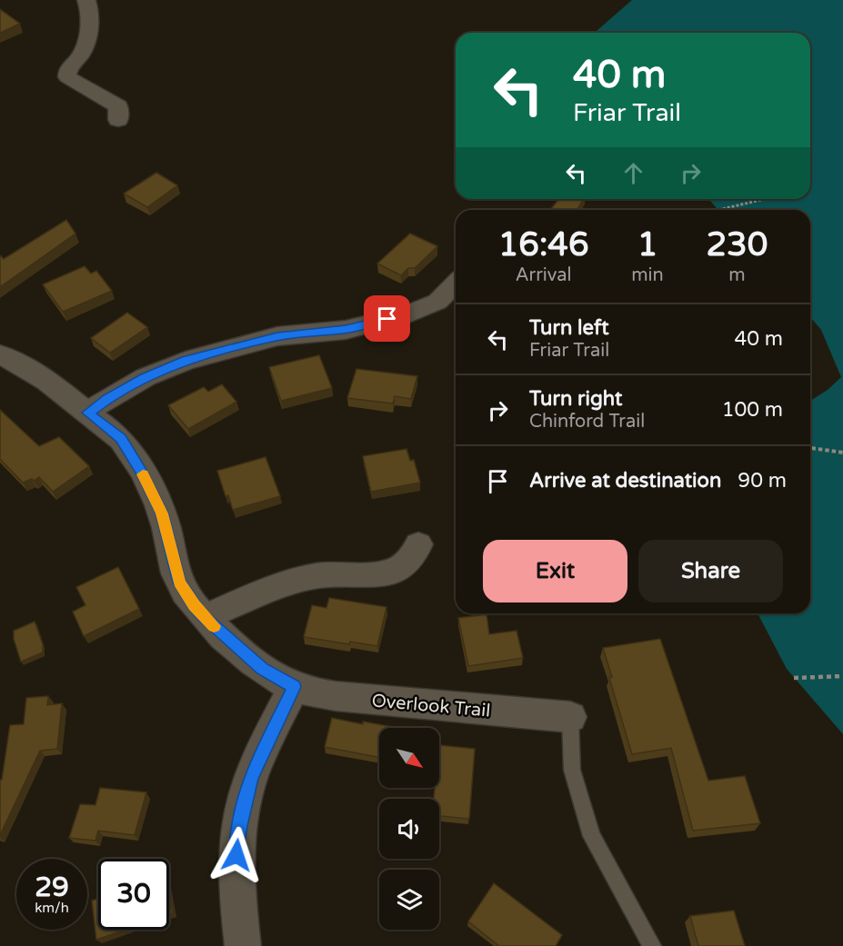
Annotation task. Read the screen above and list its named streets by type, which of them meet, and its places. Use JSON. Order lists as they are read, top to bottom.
{
  "streets": {
    "street": ["Overlook Trail"]
  },
  "north": "bottom right",
  "page": {
    "turn": ["40 m", "Friar Trail"],
    "eta": [
      "16:46",
      "Arrival",
      "1",
      "min",
      "230",
      "m"
    ],
    "list": [
      {
        "name": "Turn left",
        "note": "Friar Trail",
        "value": "40 m"
      },
      {
        "name": "Turn right",
        "note": "Chinford Trail",
        "value": "100 m"
      },
      {
        "name": "Arrive at destination",
        "value": "90 m"
      }
    ],
    "buttons": ["Exit", "Share"],
    "speed": "29 km/h",
    "limit": "30"
  }
}
